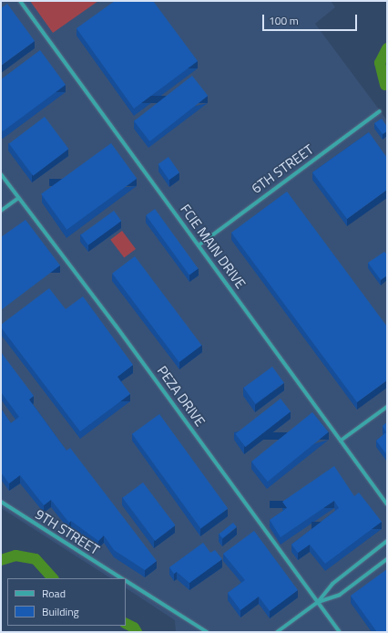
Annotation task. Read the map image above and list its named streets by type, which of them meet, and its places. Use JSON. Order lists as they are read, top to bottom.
{
  "streets": {
    "street": [
      "6TH STREET",
      "FCIE MAIN DRIVE",
      "PEZA DRIVE",
      "9TH STREET"
    ]
  },
  "crossings": [
    ["6TH STREET", "FCIE MAIN DRIVE"]
  ],
  "legend": ["Road", "Building"],
  "scale_bar": "100 m"
}
